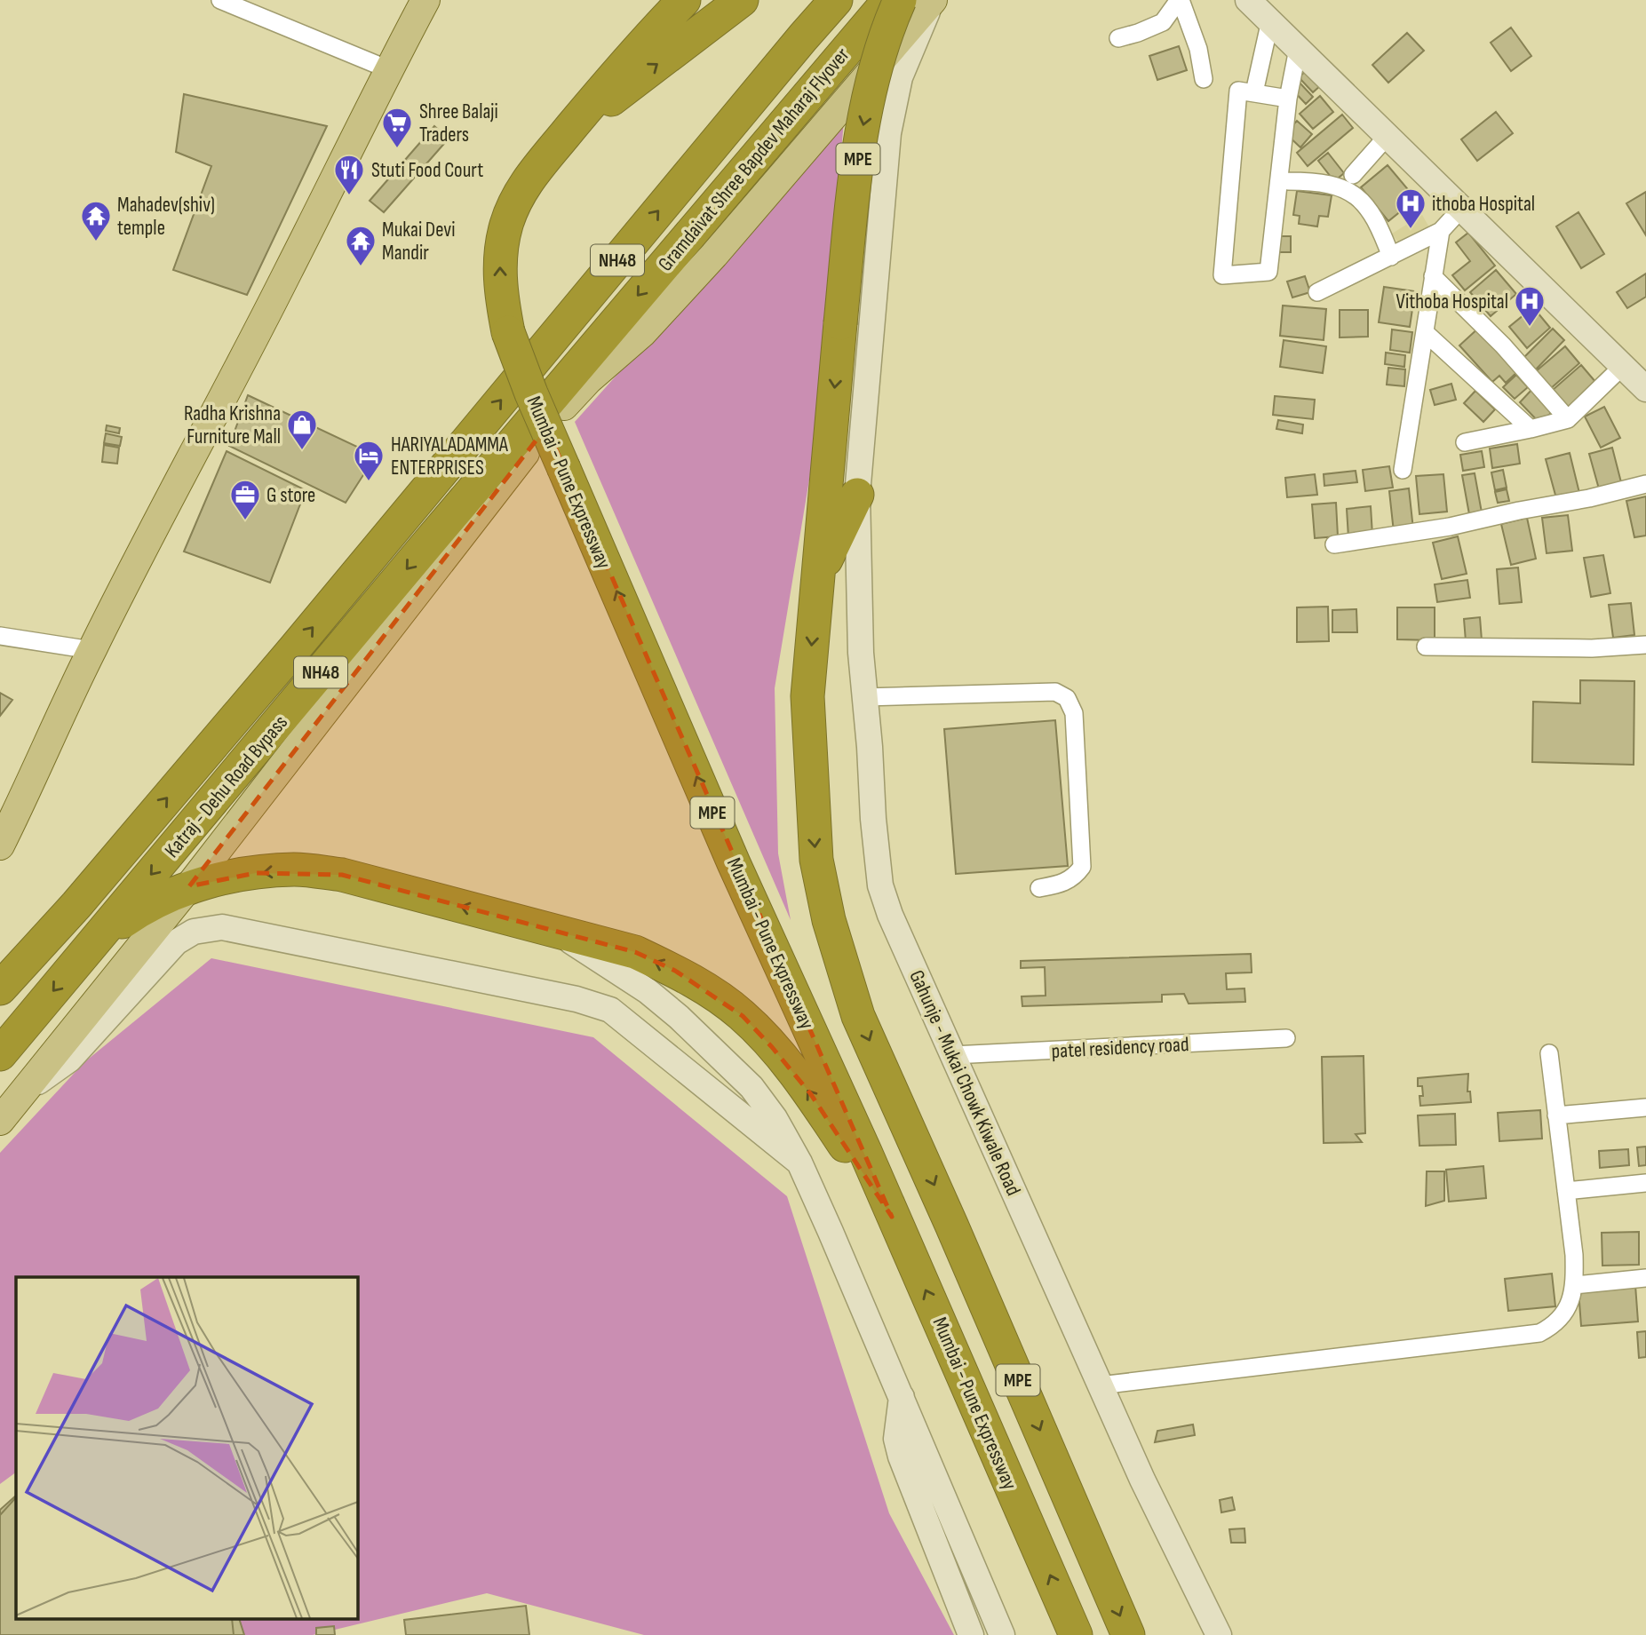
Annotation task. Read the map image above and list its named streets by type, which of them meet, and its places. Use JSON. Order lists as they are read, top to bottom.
{
  "streets": {
    "highway": [
      "Gramdaivat Shree Bapdev Maharaj Flyover",
      "MPE",
      "NH48",
      "Mumbai - Pune Expressway",
      "Katraj - Dehu Road Bypass"
    ],
    "street": ["patel residency road", "Gahunje - Mukai Chowk Kiwale Road"]
  },
  "crossings": [
    ["Gramdaivat Shree Bapdev Maharaj Flyover", "Katraj - Dehu Road Bypass"],
    ["MPE", "Mumbai - Pune Expressway"],
    ["patel residency road", "Gahunje - Mukai Chowk Kiwale Road"]
  ],
  "places": {
    "supermarket": ["Shree Balaji Traders"],
    "restaurant": ["Stuti Food Court"],
    "hospital": ["ithoba Hospital", "Vithoba Hospital"],
    "temple": ["Mahadev(shiv) temple", "Mukai Devi Mandir"],
    "shop": ["Radha Krishna Furniture Mall"],
    "hotel": ["HARIYALADAMMA ENTERPRISES"],
    "office": ["G store"]
  }
}
